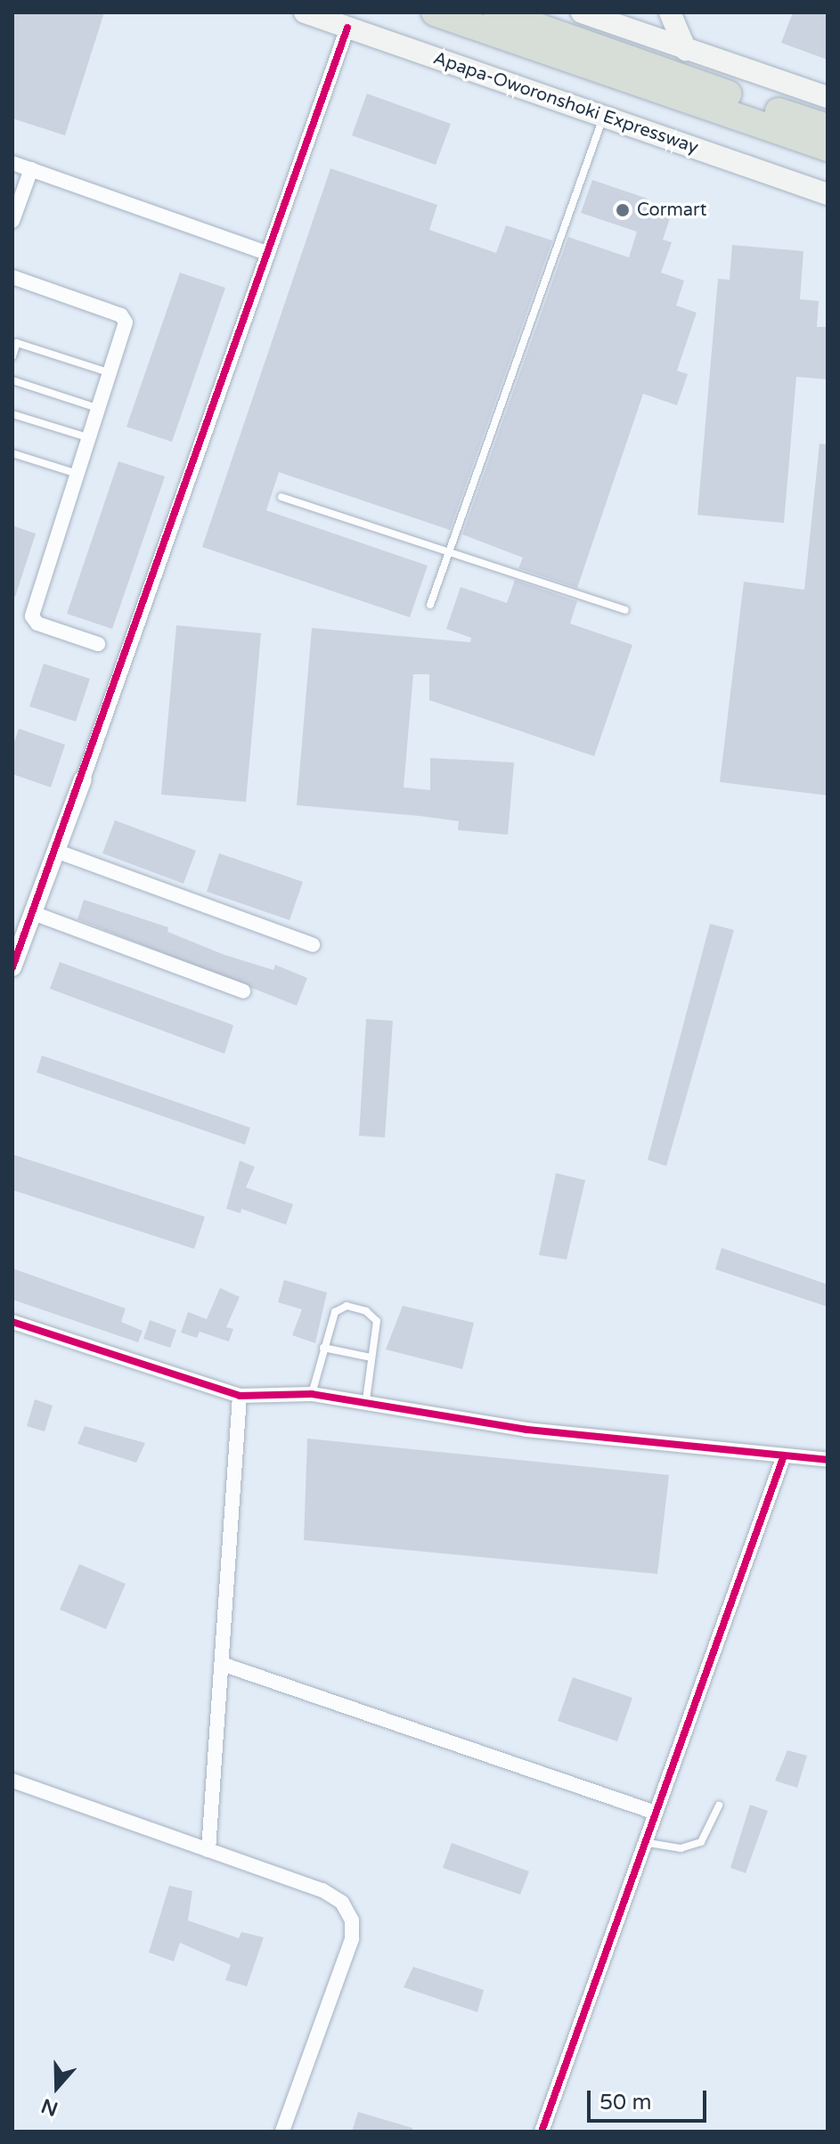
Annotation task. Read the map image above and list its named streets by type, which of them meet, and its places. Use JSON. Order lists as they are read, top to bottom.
{
  "streets": {
    "main road": ["Apapa-Oworonshoki Expressway"]
  },
  "places": ["Cormart"],
  "scale_bar": "50 m",
  "north": "bottom"
}
